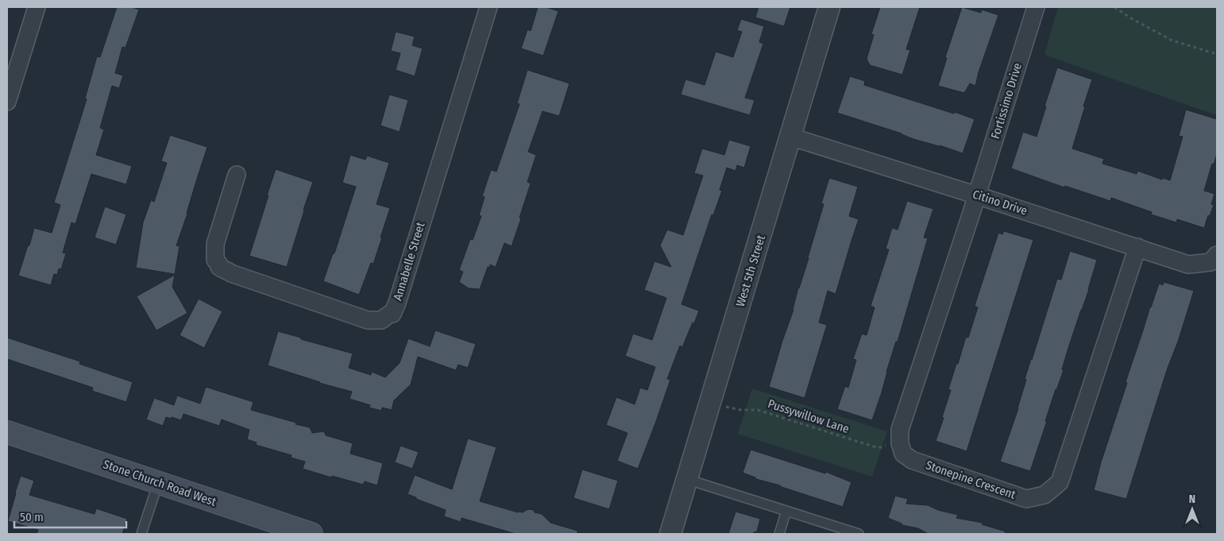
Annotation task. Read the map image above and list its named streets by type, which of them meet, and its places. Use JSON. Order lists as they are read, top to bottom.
{
  "streets": {
    "main road": ["Stone Church Road West"],
    "street": [
      "Fortissimo Drive",
      "Citino Drive",
      "Annabelle Street",
      "West 5th Street",
      "Stonepine Crescent"
    ],
    "path": ["Pussywillow Lane"]
  },
  "crossings": [
    ["Fortissimo Drive", "Citino Drive"],
    ["Citino Drive", "West 5th Street"],
    ["Citino Drive", "Stonepine Crescent"],
    ["West 5th Street", "Pussywillow Lane"],
    ["Pussywillow Lane", "Stonepine Crescent"]
  ],
  "scale_bar": "50 m",
  "north": "top"
}
